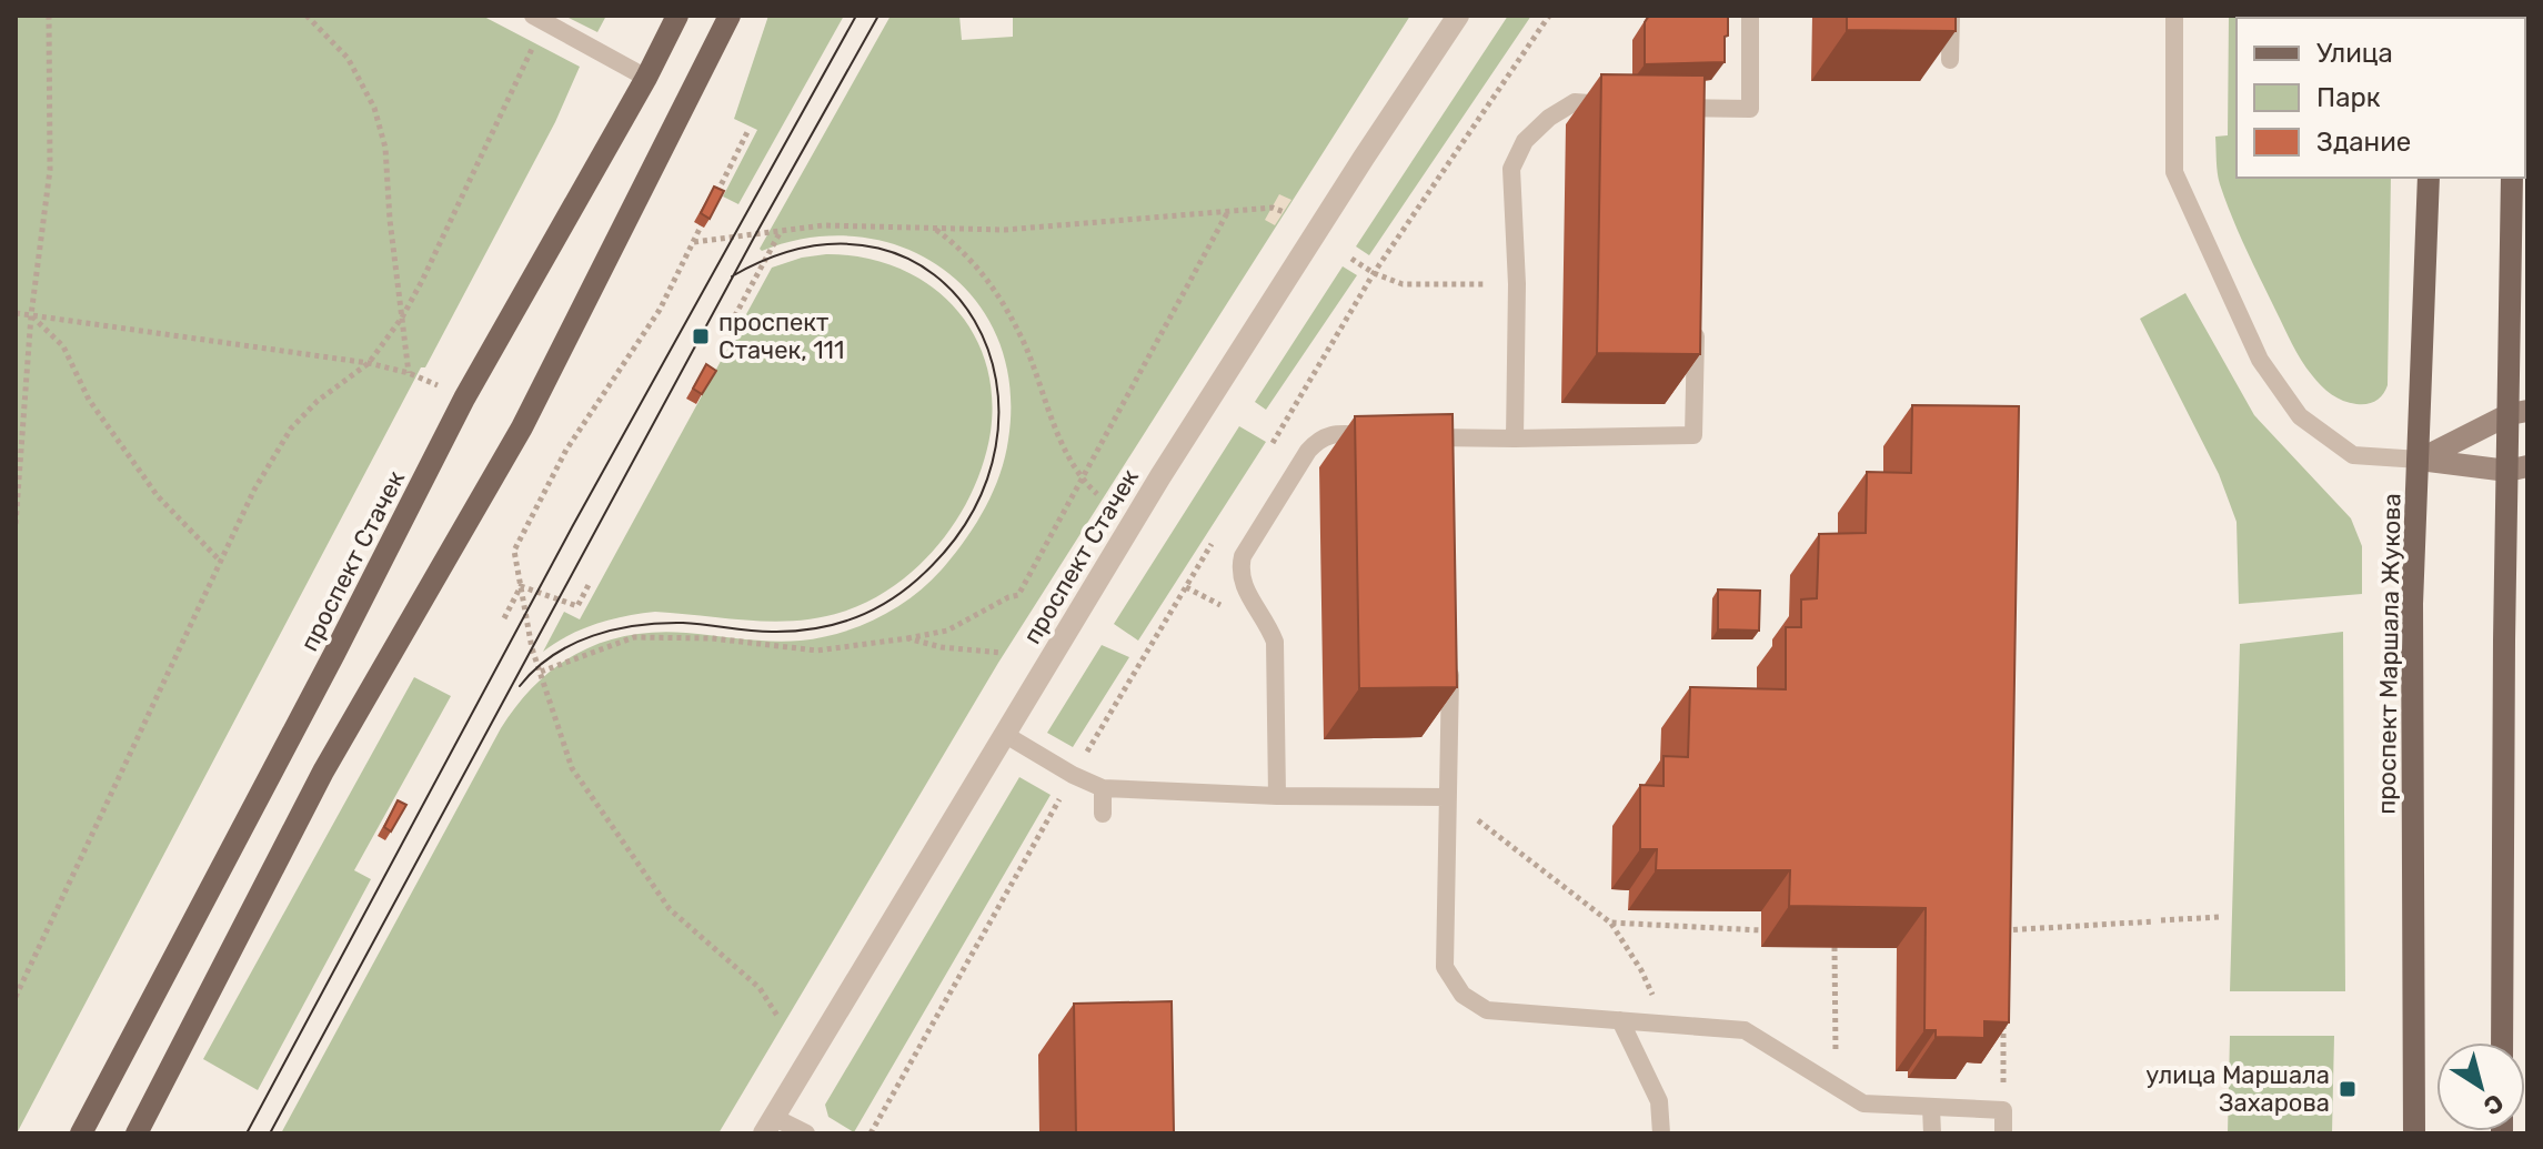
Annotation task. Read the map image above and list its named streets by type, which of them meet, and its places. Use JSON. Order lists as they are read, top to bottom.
{
  "streets": {
    "main road": ["проспект Стачек", "проспект Маршала Жукова"]
  },
  "places": {
    "transit": ["проспект Стачек, 111", "улица Маршала Захарова"]
  },
  "legend": ["Улица", "Парк", "Здание"],
  "north": "bottom right"
}
